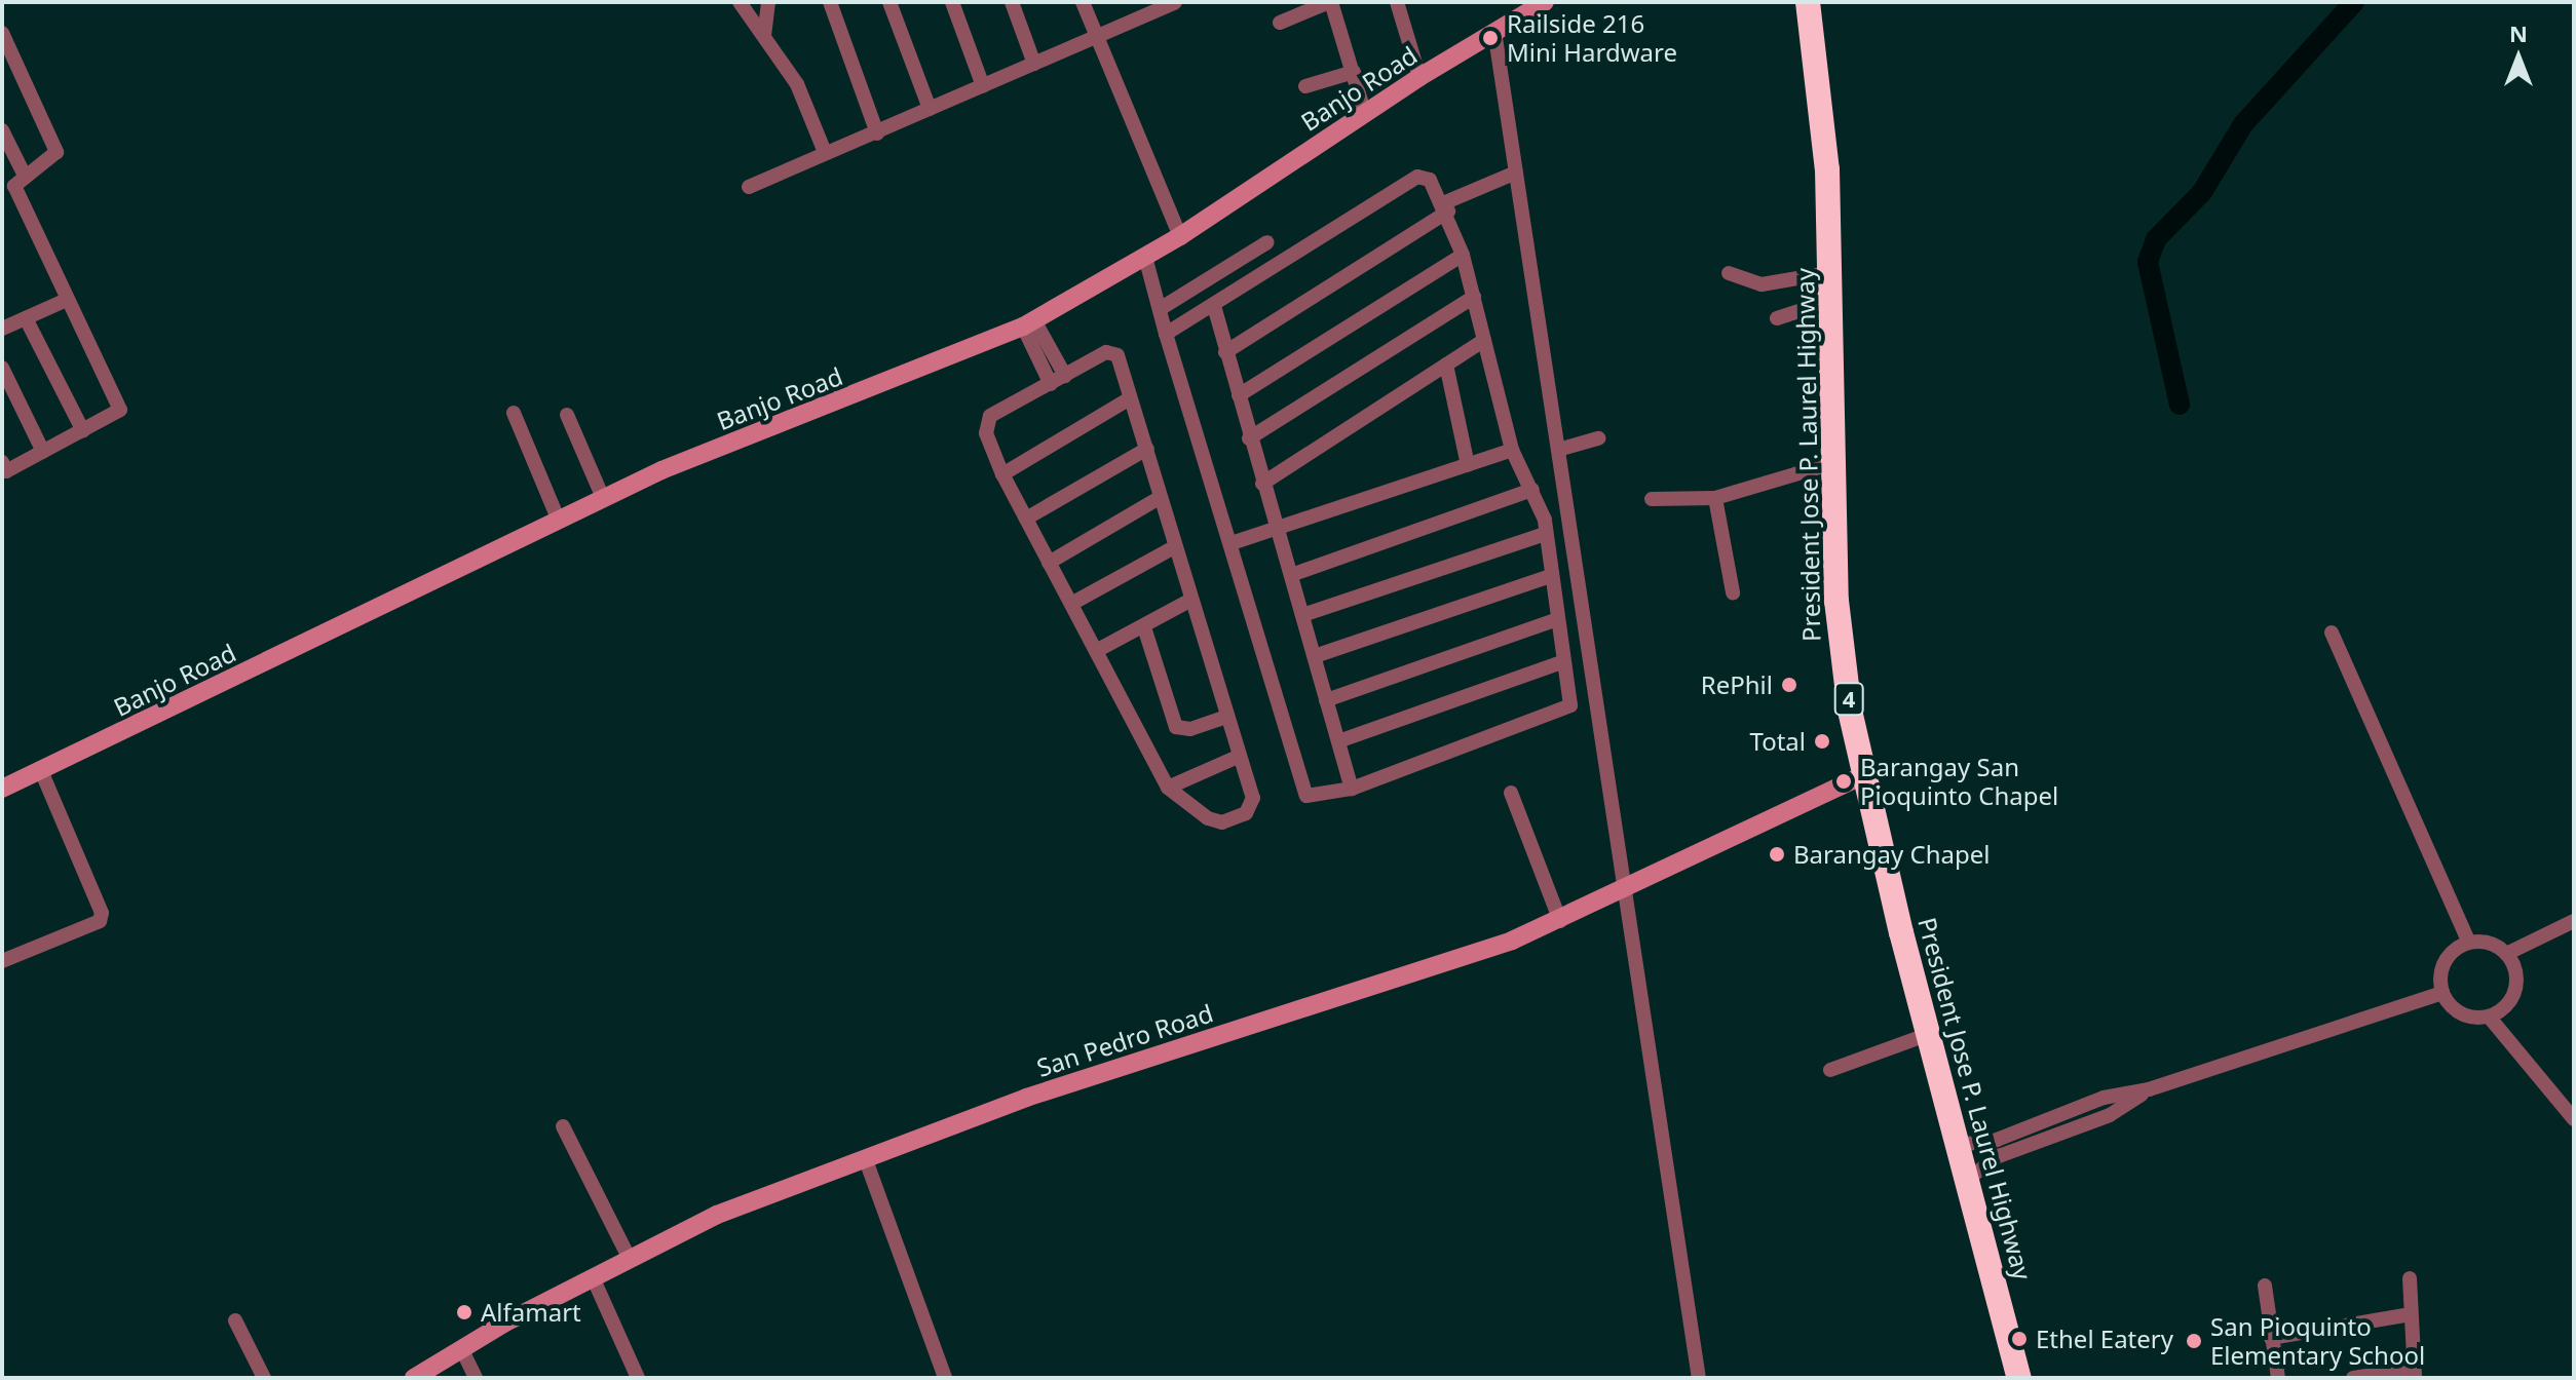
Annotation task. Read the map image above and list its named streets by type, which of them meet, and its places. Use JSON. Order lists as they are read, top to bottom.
{
  "streets": {
    "highway": ["President Jose P. Laurel Highway", "4"],
    "street": ["Banjo Road", "San Pedro Road"]
  },
  "crossings": [
    ["President Jose P. Laurel Highway", "San Pedro Road"]
  ],
  "places": [
    "Railside 216 Mini Hardware",
    "RePhil",
    "Total",
    "Barangay San Pioquinto Chapel",
    "Barangay Chapel",
    "Alfamart",
    "Ethel Eatery",
    "San Pioquinto Elementary School"
  ],
  "north": "top"
}
